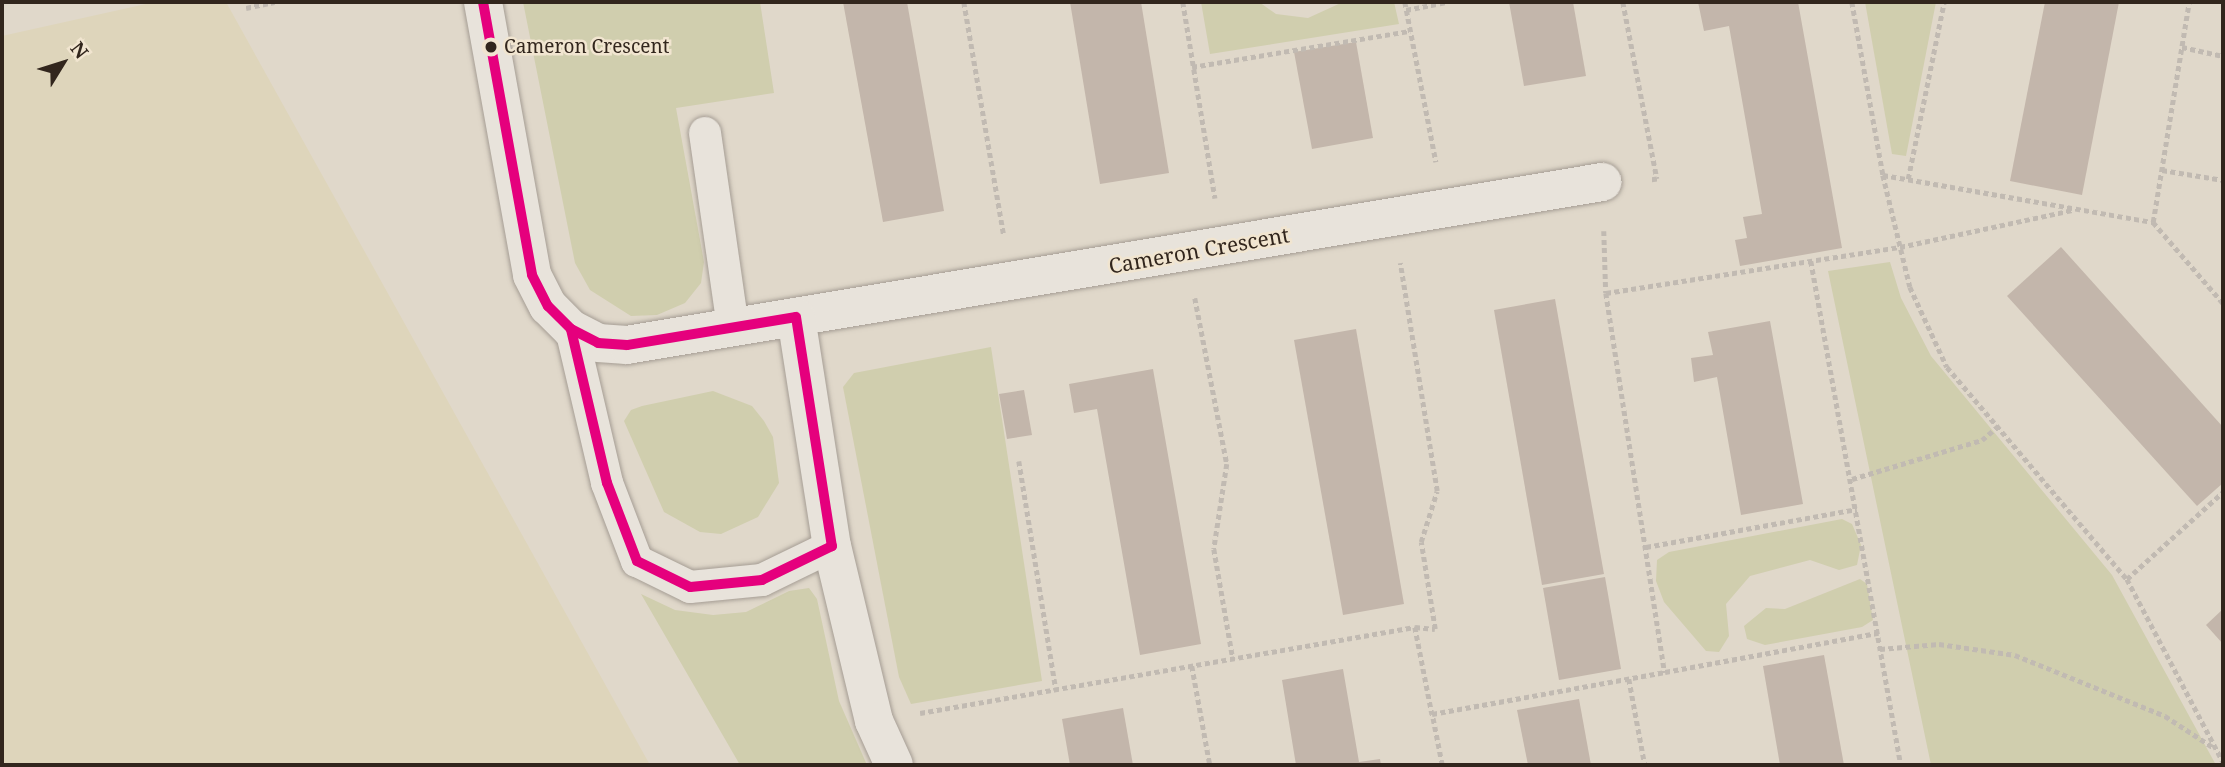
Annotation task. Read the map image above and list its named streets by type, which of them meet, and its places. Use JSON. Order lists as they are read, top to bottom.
{
  "streets": {
    "street": ["Cameron Crescent"]
  },
  "places": ["Cameron Crescent"],
  "north": "top right"
}
